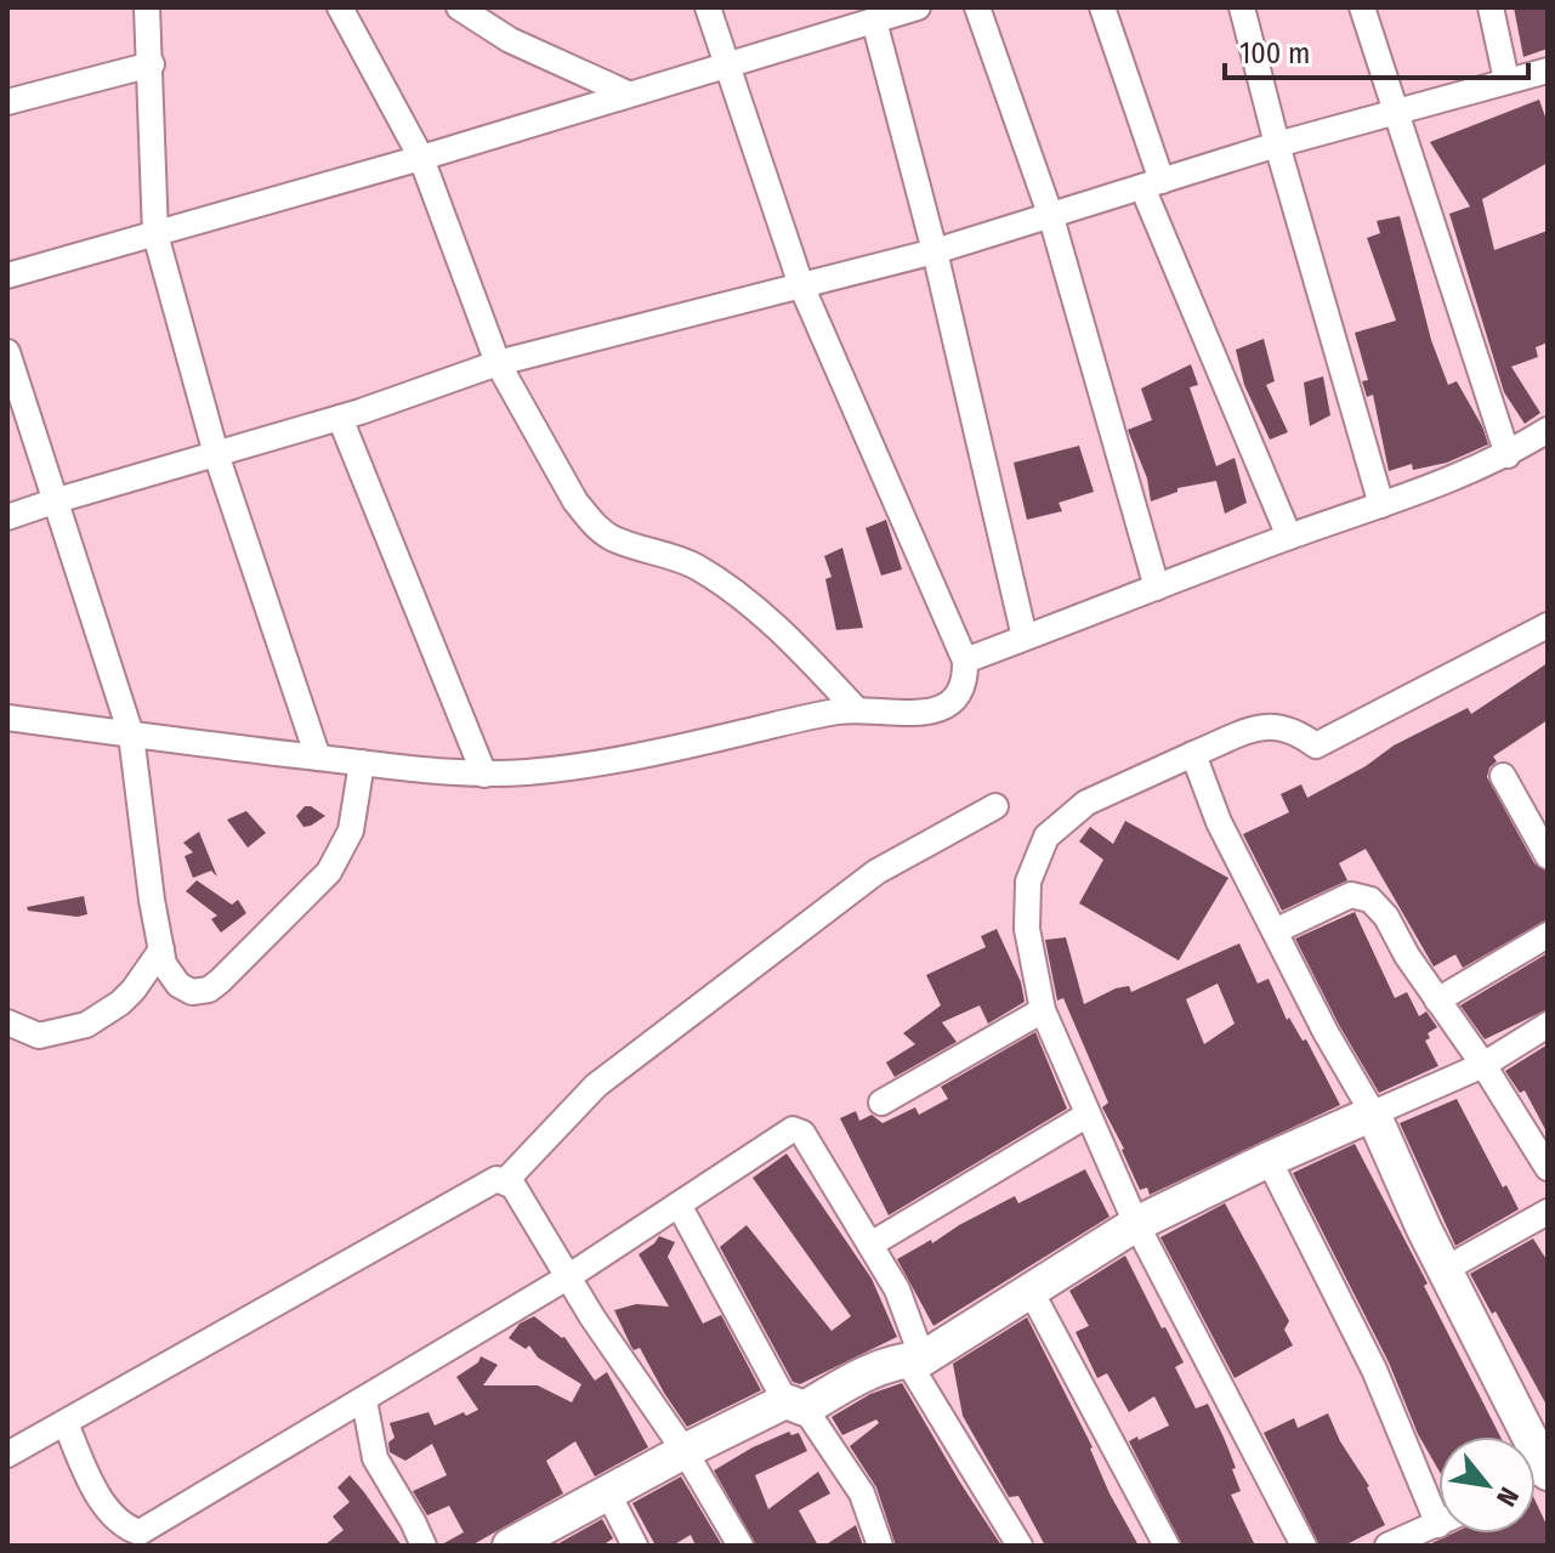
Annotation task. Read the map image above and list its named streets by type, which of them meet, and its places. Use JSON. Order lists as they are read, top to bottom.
{
  "scale_bar": "100 m",
  "north": "bottom right"
}
